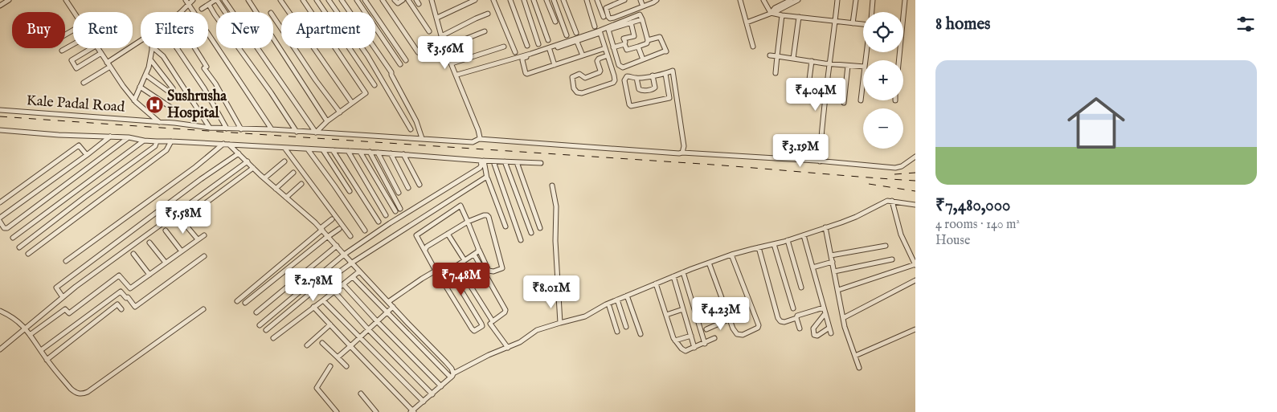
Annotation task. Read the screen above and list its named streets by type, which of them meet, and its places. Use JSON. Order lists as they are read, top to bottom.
{
  "streets": {
    "street": ["Kale Padal Road"]
  },
  "places": {
    "hospital": ["Sushrusha Hospital"]
  },
  "page": {
    "heading": "8 homes",
    "map_buttons": ["+", "−"],
    "chip": [
      "Buy",
      "Rent",
      "Filters",
      "New",
      "Apartment"
    ],
    "price": [
      "₹3.56M",
      "₹4.04M",
      "₹3.19M",
      "₹5.58M",
      "₹7.48M",
      "₹2.78M",
      "₹8.01M",
      "₹4.23M"
    ],
    "list": [
      {
        "name": "₹7,480,000",
        "note": "4 rooms · 140 m² · House"
      }
    ]
  }
}
